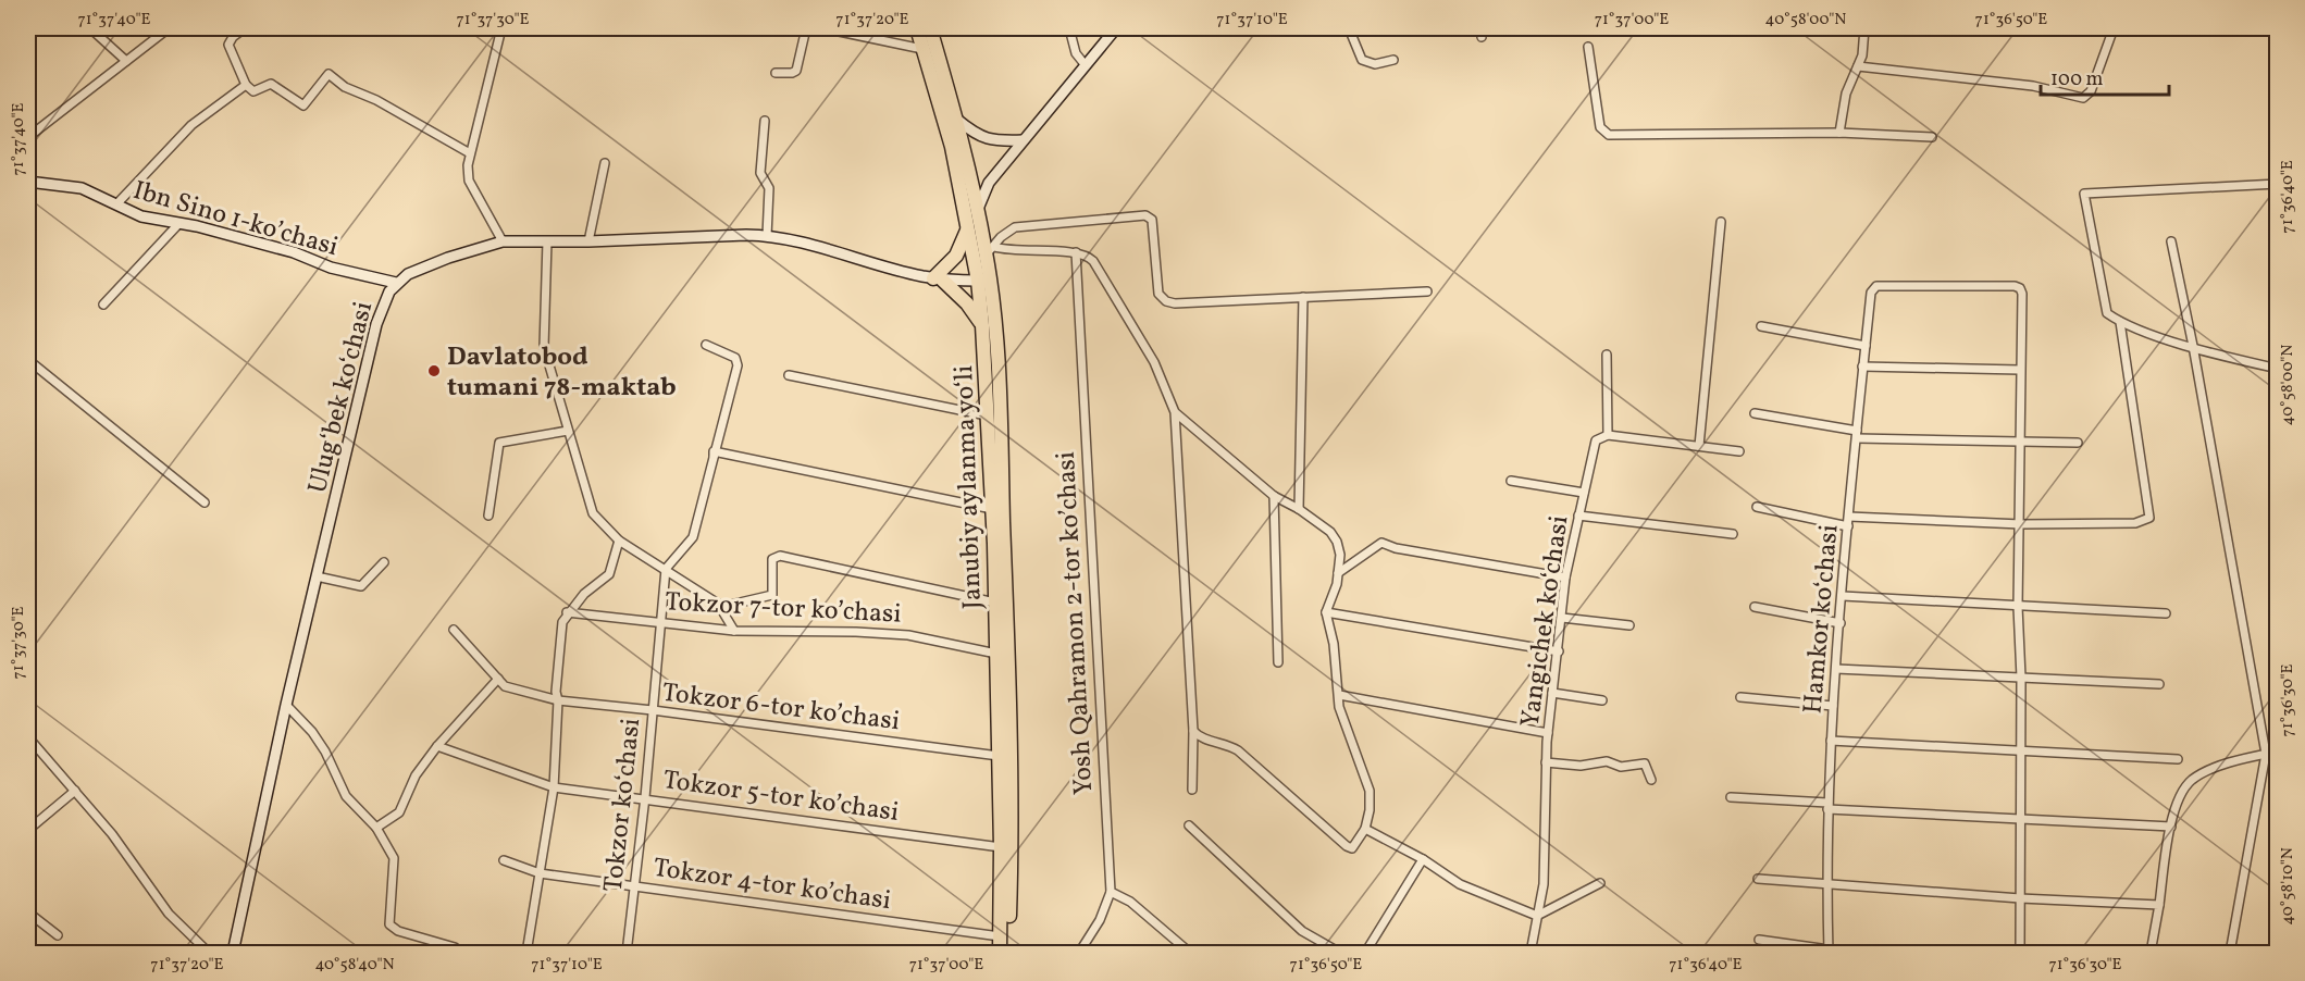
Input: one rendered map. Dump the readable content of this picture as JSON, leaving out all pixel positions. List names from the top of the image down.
{
  "streets": {
    "highway": ["Janubiy aylanma yoʻli"],
    "street": [
      "Ibn Sino 1-koʼchasi",
      "Ulugʻbek koʻchasi",
      "Tokzor 7-tor koʼchasi",
      "Hamkor koʻchasi",
      "Yangichek koʻchasi",
      "Yosh Qahramon 2-tor koʼchasi",
      "Tokzor 6-tor koʼchasi",
      "Tokzor 5-tor koʼchasi",
      "Tokzor koʻchasi",
      "Tokzor 4-tor koʼchasi"
    ]
  },
  "crossings": [
    ["Ibn Sino 1-koʼchasi", "Ulugʻbek koʻchasi"],
    ["Ulugʻbek koʻchasi", "Janubiy aylanma yoʻli"],
    ["Janubiy aylanma yoʻli", "Tokzor 7-tor koʼchasi"],
    ["Janubiy aylanma yoʻli", "Tokzor 6-tor koʼchasi"],
    ["Janubiy aylanma yoʻli", "Tokzor 5-tor koʼchasi"],
    ["Janubiy aylanma yoʻli", "Tokzor 4-tor koʼchasi"],
    ["Tokzor 7-tor koʼchasi", "Tokzor koʻchasi"],
    ["Tokzor 6-tor koʼchasi", "Tokzor koʻchasi"],
    ["Tokzor 5-tor koʼchasi", "Tokzor koʻchasi"],
    ["Tokzor koʻchasi", "Tokzor 4-tor koʼchasi"]
  ],
  "places": ["Davlatobod tumani 78-maktab"],
  "scale_bar": "100 m",
  "coordinates": [
    "71°37'40\"E",
    "71°37'30\"E",
    "71°37'20\"E",
    "71°37'10\"E",
    "71°37'00\"E",
    "40°58'00\"N",
    "71°36'50\"E",
    "71°36'40\"E",
    "71°36'30\"E",
    "40°58'10\"N",
    "40°58'40\"N"
  ]
}
